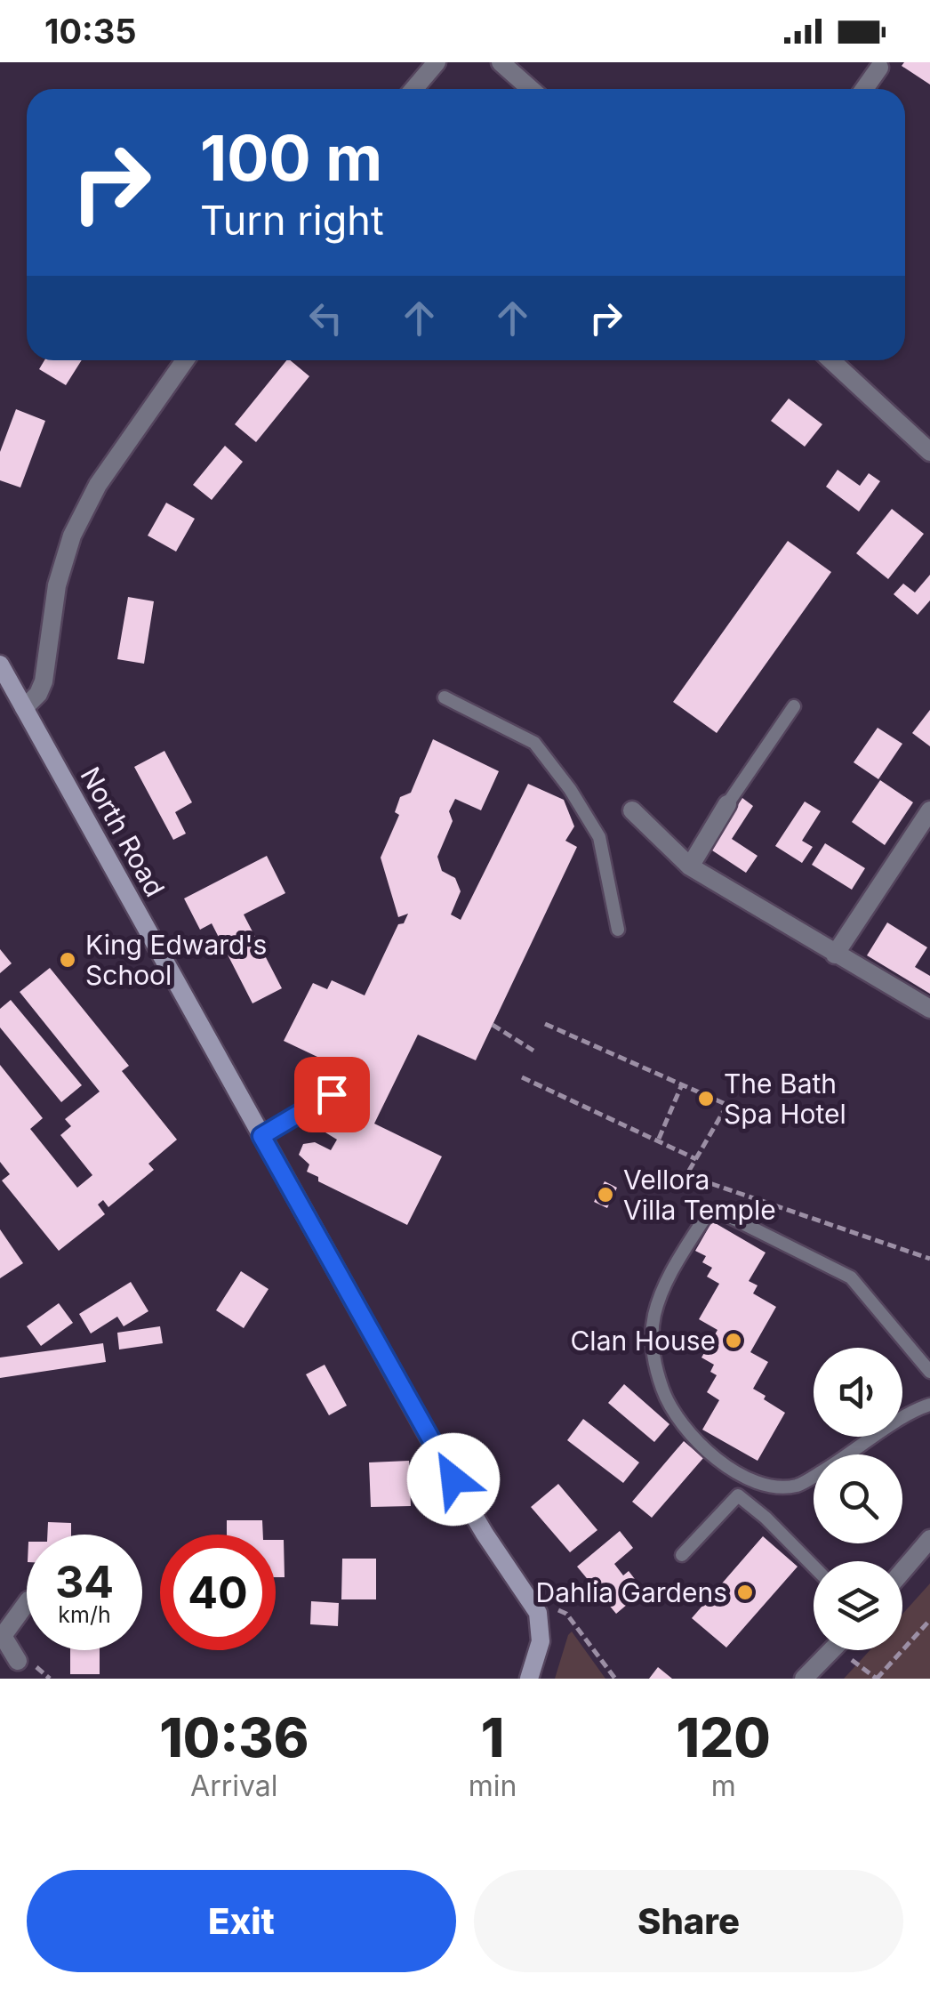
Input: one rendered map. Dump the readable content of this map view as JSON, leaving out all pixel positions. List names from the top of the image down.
{
  "streets": {
    "street": ["North Road"]
  },
  "places": [
    "King Edward's School",
    "The Bath Spa Hotel",
    "Vellora Villa Temple",
    "Clan House",
    "Dahlia Gardens"
  ],
  "page": {
    "status": "10:35",
    "turn": ["100 m", "Turn right"],
    "speed": "34 km/h",
    "limit": "40",
    "eta": [
      "10:36",
      "Arrival",
      "1",
      "min",
      "120",
      "m"
    ],
    "buttons": ["Exit", "Share"]
  }
}
